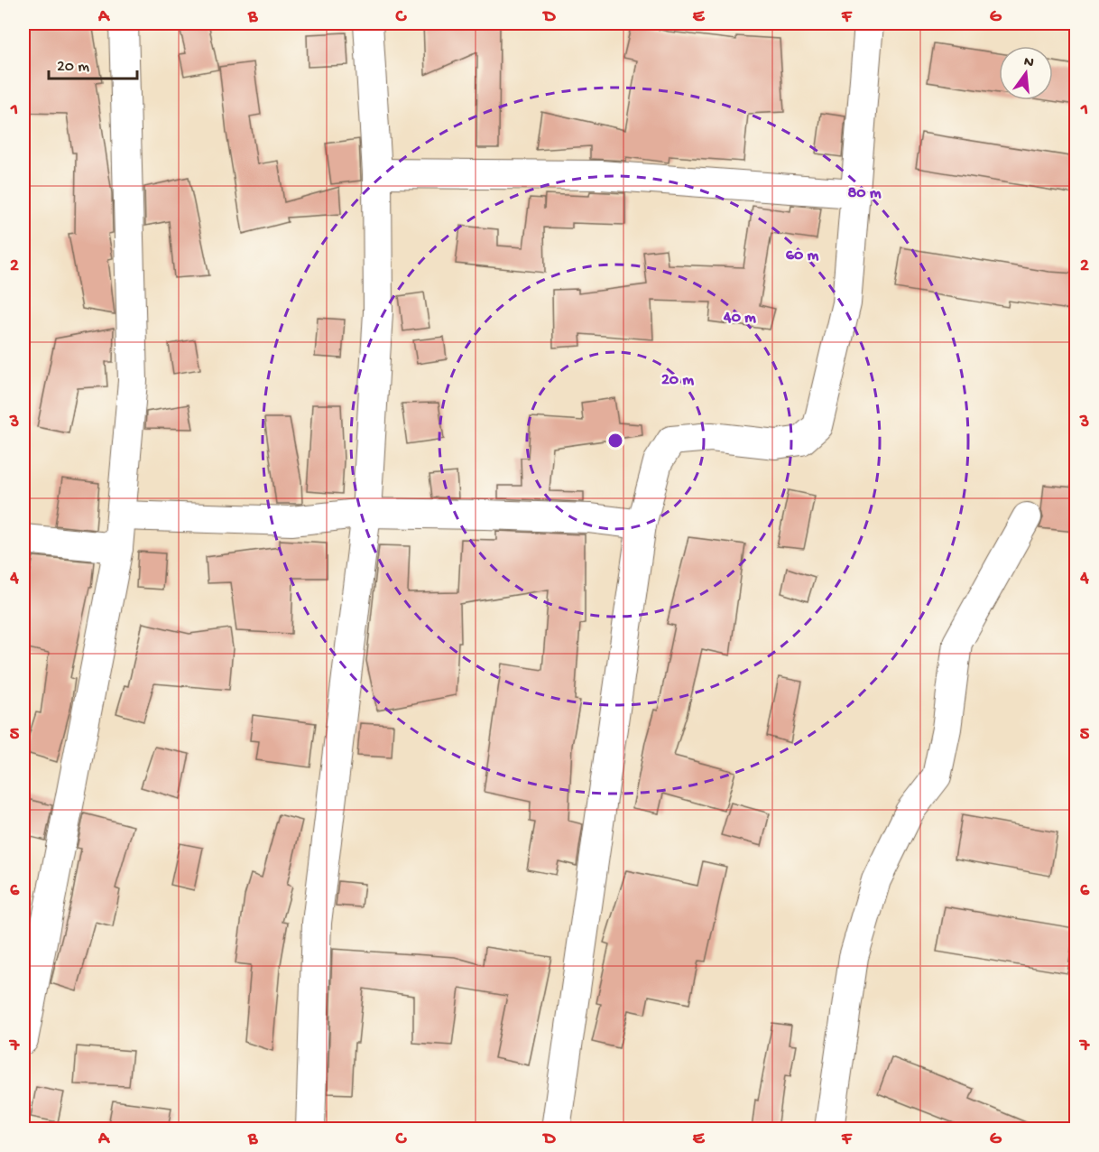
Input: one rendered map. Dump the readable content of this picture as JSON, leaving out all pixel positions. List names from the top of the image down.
{
  "scale_bar": "20 m",
  "north": "top",
  "grid": {
    "columns": [
      "A",
      "B",
      "C",
      "D",
      "E",
      "F",
      "G"
    ],
    "rows": [
      "1",
      "2",
      "3",
      "4",
      "5",
      "6",
      "7"
    ]
  },
  "rings": [
    "80 m",
    "60 m",
    "40 m",
    "20 m"
  ]
}
